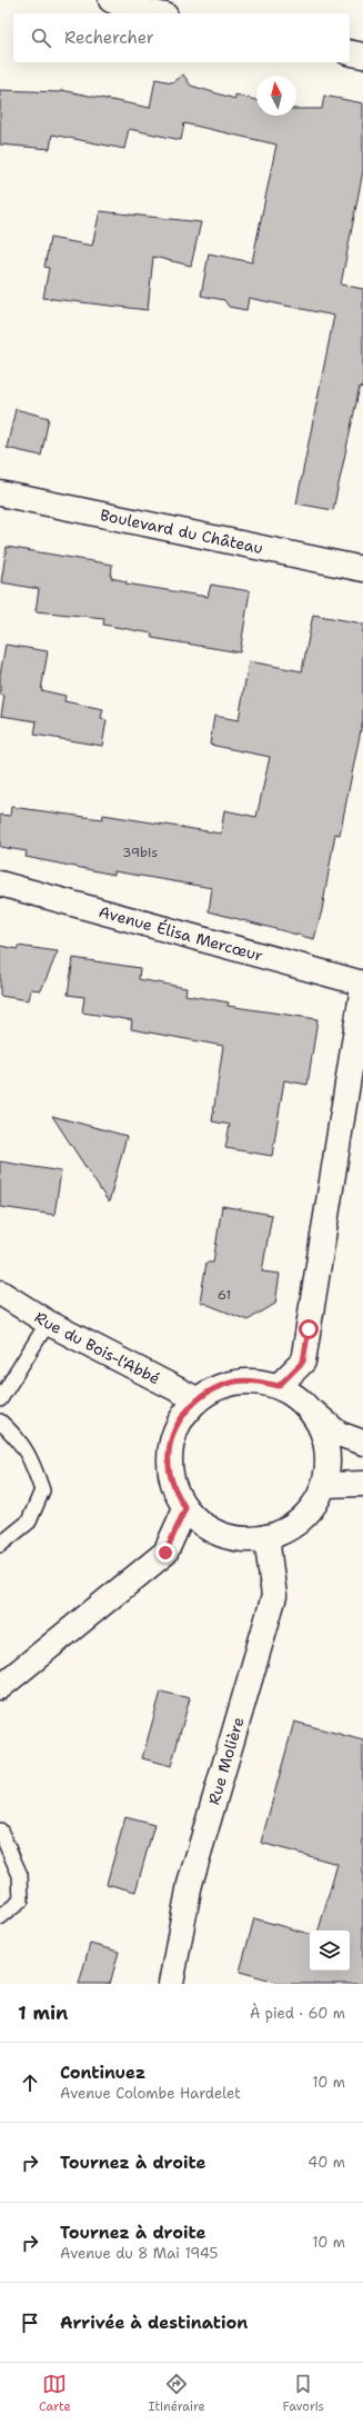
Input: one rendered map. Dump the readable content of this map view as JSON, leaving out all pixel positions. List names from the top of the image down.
{
  "streets": {
    "street": [
      "Boulevard du Château",
      "Avenue Élisa Mercœur",
      "Rue du Bois-l'Abbé",
      "Rue Molière"
    ]
  },
  "crossings": [
    ["Rue du Bois-l'Abbé", "Rue Molière"]
  ],
  "house_numbers": ["39bis", "61"],
  "north": "top",
  "page": {
    "search": "Rechercher",
    "heading": ["1 min", "À pied · 60 m"],
    "list": [
      ["Continuez", "Avenue Colombe Hardelet", "10 m"],
      ["Tournez à droite", "40 m"],
      ["Tournez à droite", "Avenue du 8 Mai 1945", "10 m"],
      "Arrivée à destination"
    ],
    "nav": ["Carte", "Itinéraire", "Favoris"]
  }
}
